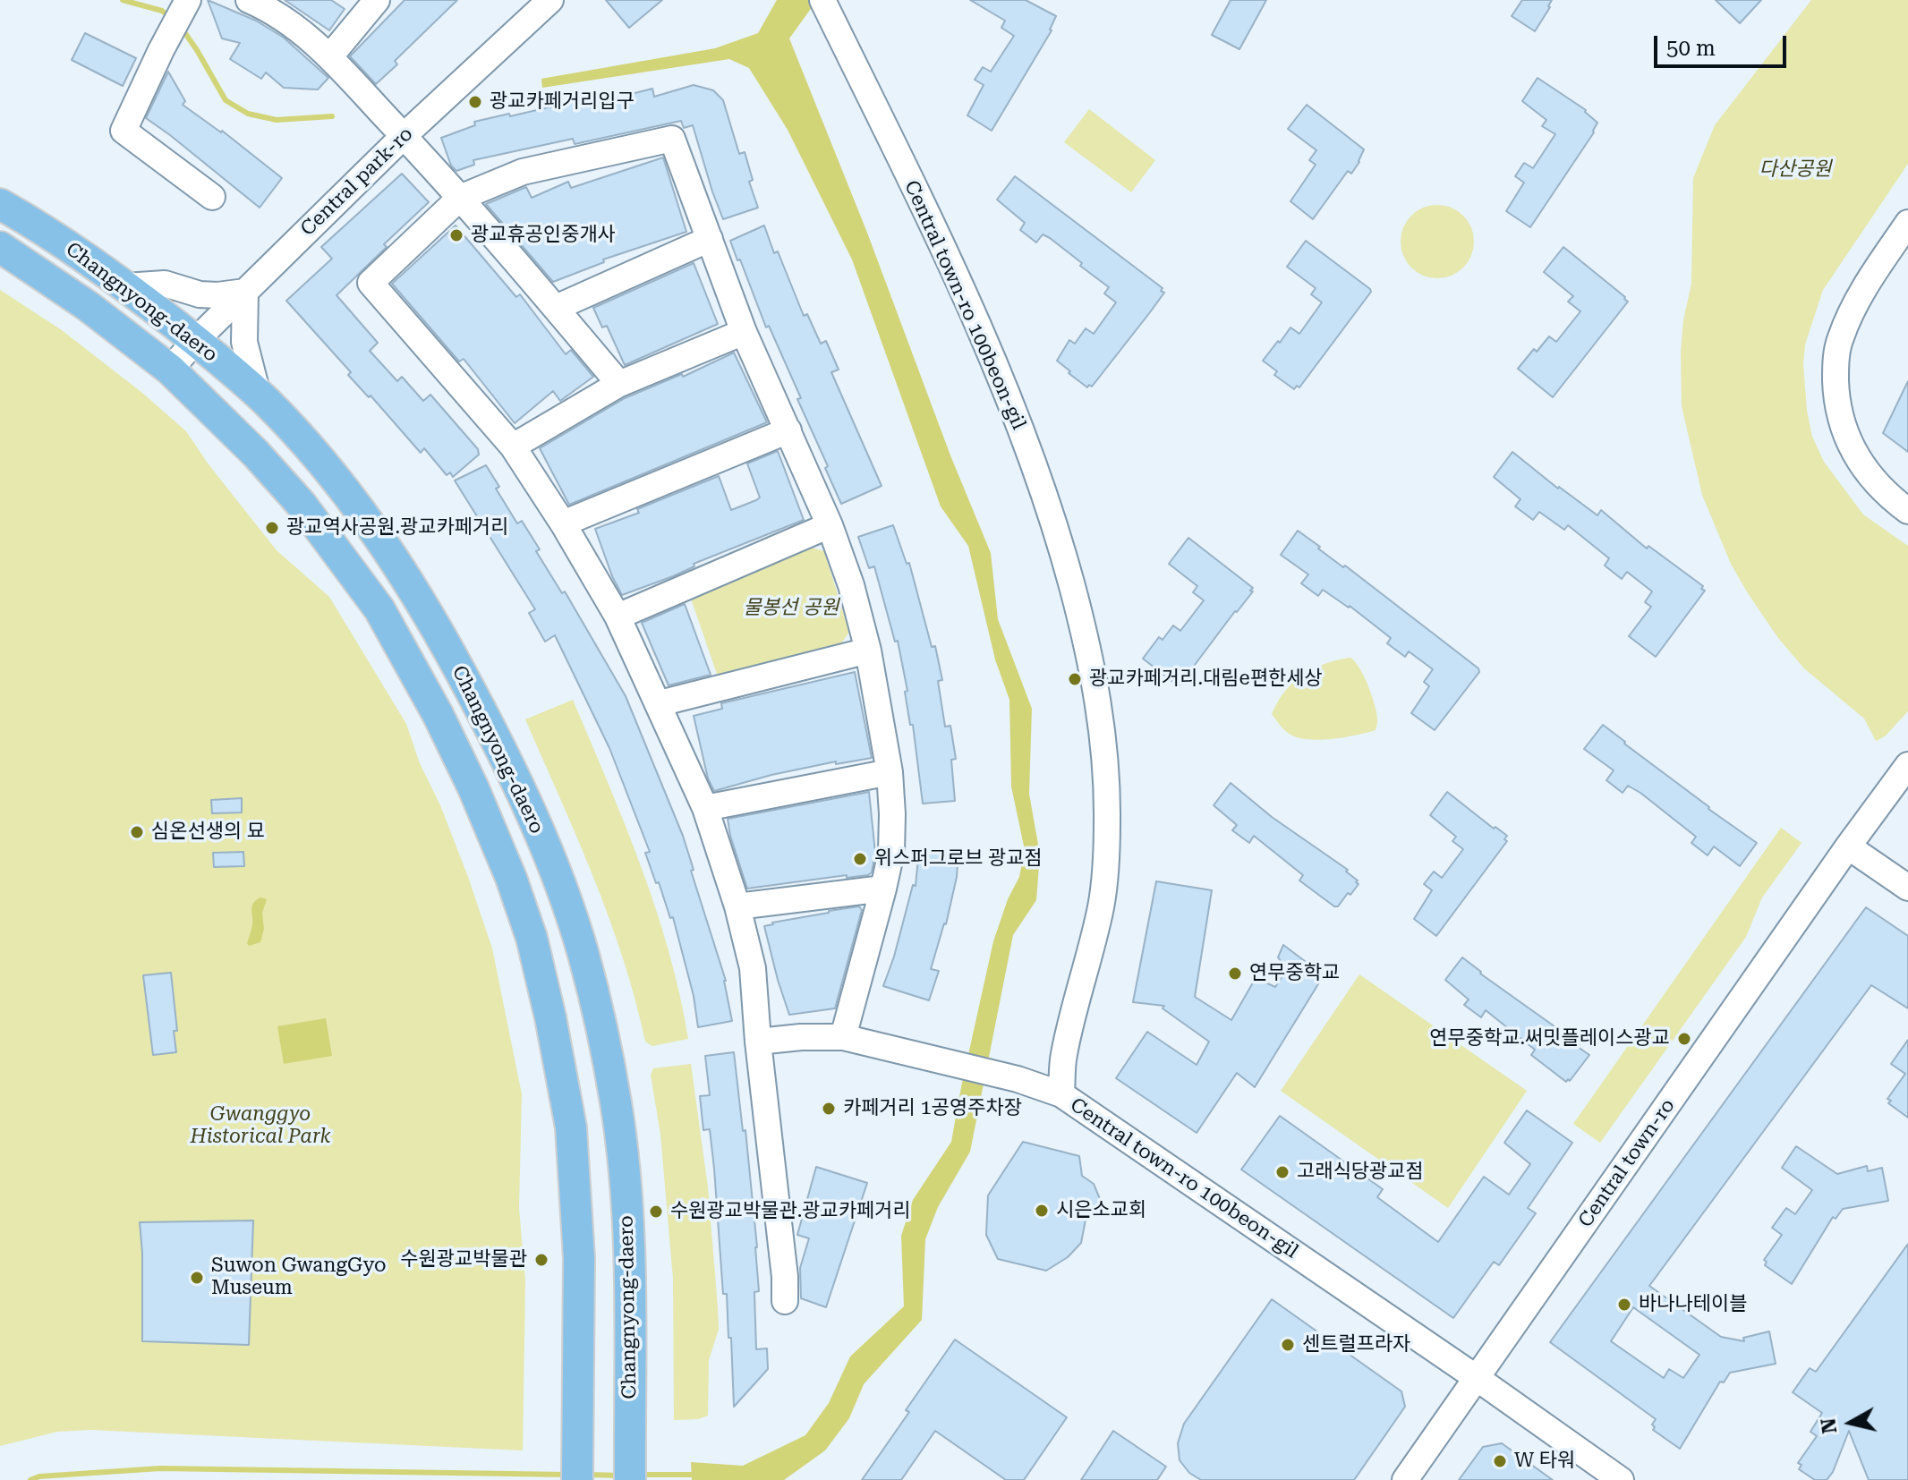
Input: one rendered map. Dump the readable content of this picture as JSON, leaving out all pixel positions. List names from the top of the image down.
{
  "streets": {
    "main road": ["Changnyong-daero"],
    "street": ["Central park-ro", "Central town-ro 100beon-gil", "Central town-ro"]
  },
  "crossings": [
    ["Central park-ro", "Changnyong-daero"],
    ["Central town-ro 100beon-gil", "Central town-ro"]
  ],
  "parks": ["다산공원", "물봉선 공원", "Gwanggyo Historical Park"],
  "places": [
    "광교카페거리입구",
    "광교휴공인중개사",
    "광교역사공원.광교카페거리",
    "광교카페거리.대림e편한세상",
    "심온선생의 묘",
    "위스퍼그로브 광교점",
    "연무중학교",
    "연무중학교.써밋플레이스광교",
    "카페거리 1공영주차장",
    "고래식당광교점",
    "시은소교회",
    "수원광교박물관.광교카페거리",
    "수원광교박물관",
    "Suwon GwangGyo Museum",
    "바나나테이블",
    "센트럴프라자",
    "W 타워"
  ],
  "scale_bar": "50 m",
  "north": "left"
}
